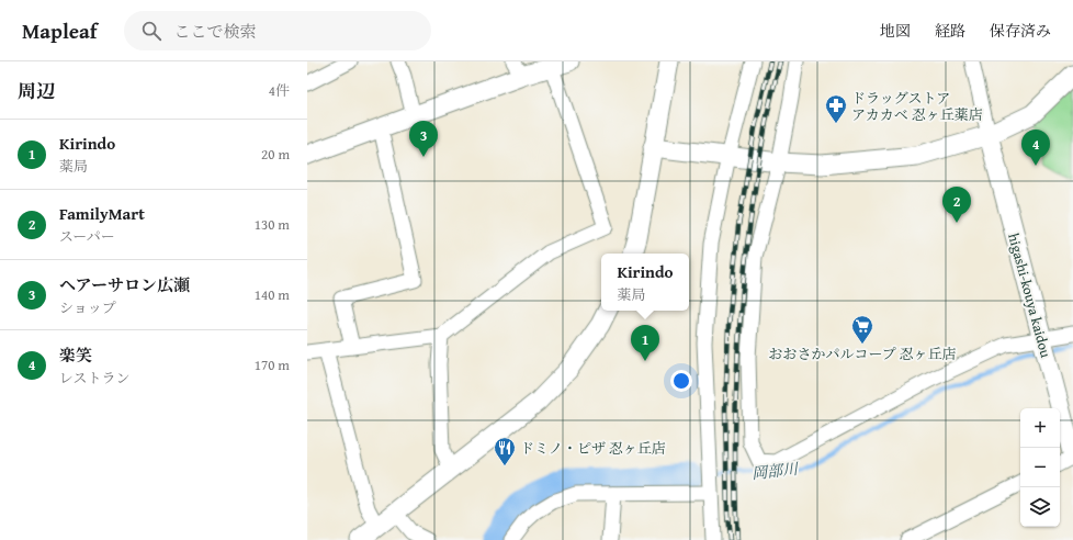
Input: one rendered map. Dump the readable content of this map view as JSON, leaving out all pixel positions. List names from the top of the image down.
{
  "streets": {
    "street": ["higashi-kouya kaidou"]
  },
  "water": ["岡部川"],
  "places": {
    "pharmacy": ["ドラッグストア アカカベ 忍ヶ丘薬店"],
    "supermarket": ["おおさかパルコープ 忍ヶ丘店"],
    "restaurant": ["ドミノ・ピザ 忍ヶ丘店"]
  },
  "page": {
    "header": "Mapleaf",
    "search": "ここで検索",
    "nav": ["地図", "経路", "保存済み"],
    "heading": ["周辺", "4件"],
    "list": [
      {
        "mark": "1",
        "name": "Kirindo",
        "note": "薬局",
        "value": "20 m"
      },
      {
        "mark": "2",
        "name": "FamilyMart",
        "note": "スーパー",
        "value": "130 m"
      },
      {
        "mark": "3",
        "name": "ヘアーサロン広瀬",
        "note": "ショップ",
        "value": "140 m"
      },
      {
        "mark": "4",
        "name": "楽笑",
        "note": "レストラン",
        "value": "170 m"
      }
    ],
    "pins": [
      "3",
      "4",
      "2",
      "1"
    ],
    "popup": ["Kirindo", "薬局"],
    "map_buttons": ["+", "−"]
  }
}
